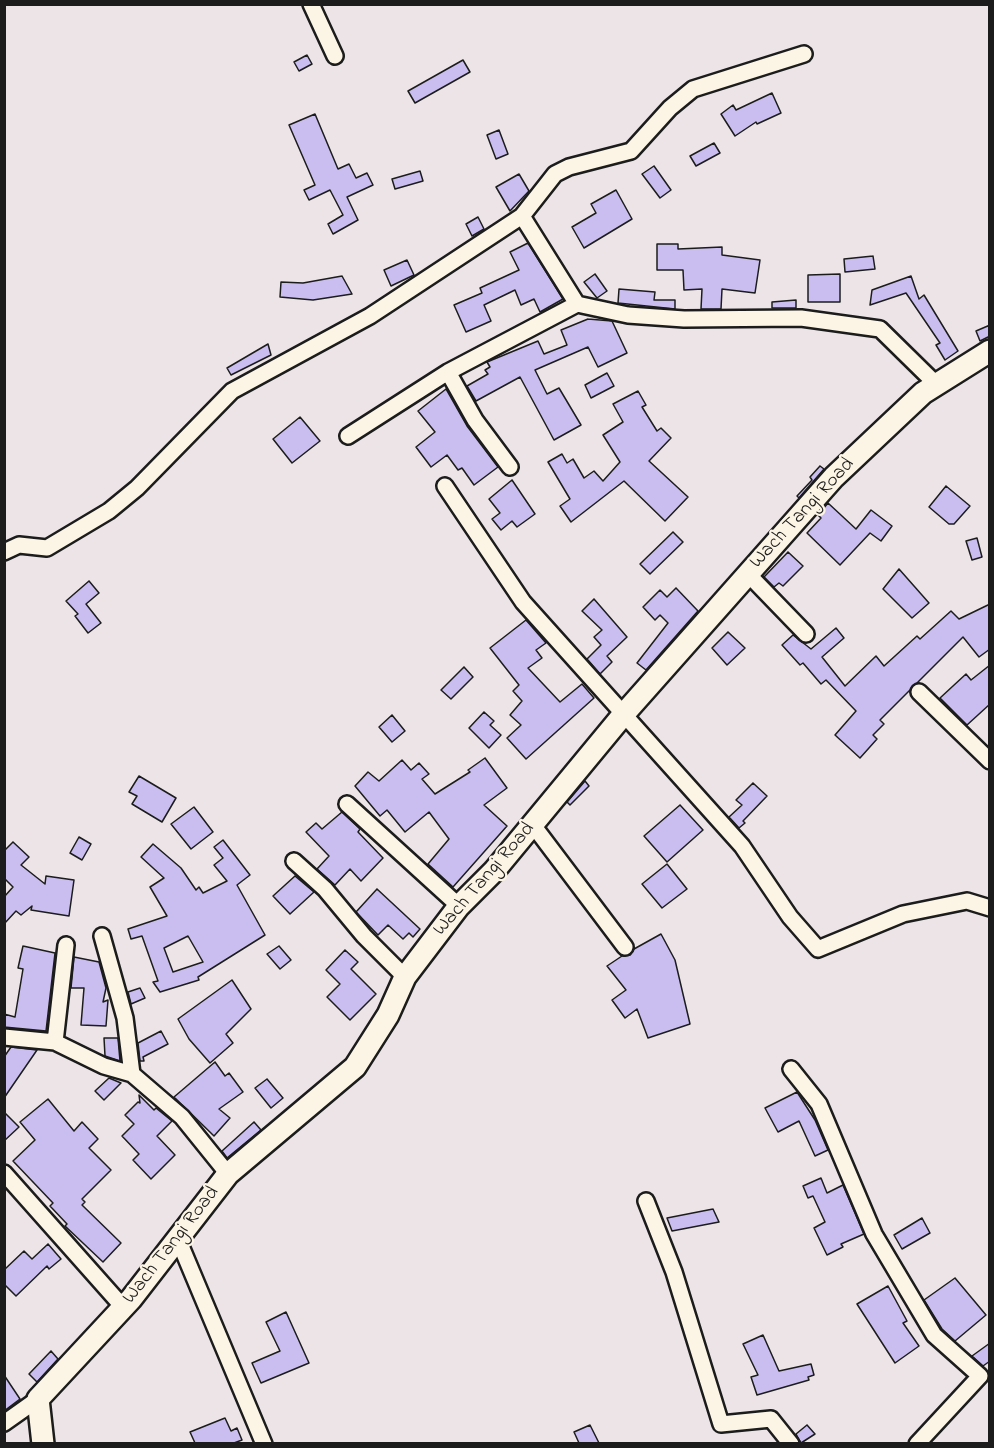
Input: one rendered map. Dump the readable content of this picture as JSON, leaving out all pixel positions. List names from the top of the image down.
{
  "streets": {
    "main road": ["Wach Tangi Road"]
  }
}
